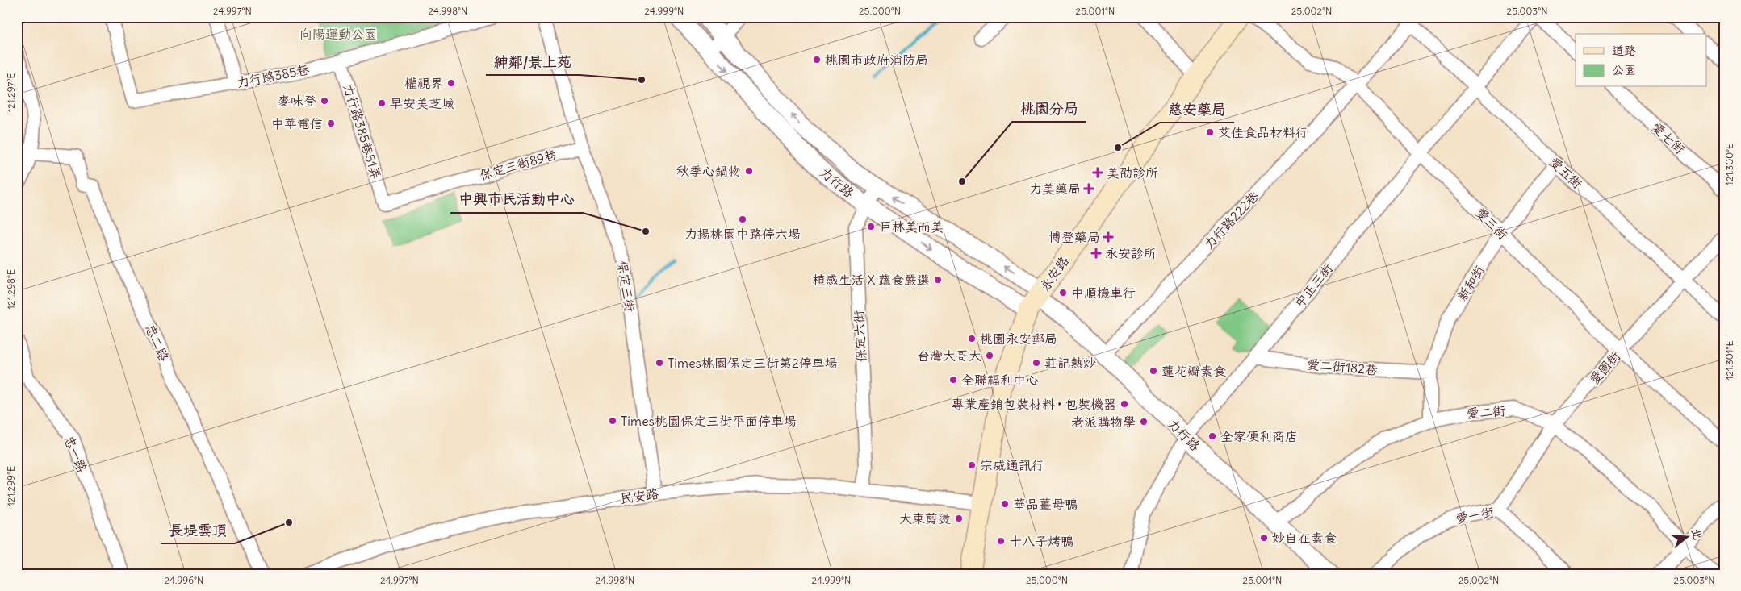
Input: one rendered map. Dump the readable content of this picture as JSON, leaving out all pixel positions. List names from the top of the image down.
{
  "streets": {
    "main road": ["永安路"],
    "street": [
      "力行路385巷",
      "力行路385巷51弄",
      "愛七街",
      "保定三街89巷",
      "愛五街",
      "力行路",
      "力行路222巷",
      "愛三街",
      "新和街",
      "中正三街",
      "保定三街",
      "保定六街",
      "忠二路",
      "愛二街182巷",
      "愛國街",
      "愛二街",
      "忠一路",
      "民安路",
      "愛一街"
    ]
  },
  "crossings": [
    ["力行路385巷", "力行路385巷51弄"],
    ["力行路385巷51弄", "保定三街89巷"],
    ["保定三街89巷", "保定三街"],
    ["愛五街", "力行路222巷"],
    ["愛五街", "新和街"],
    ["愛五街", "中正三街"],
    ["愛五街", "愛國街"],
    ["力行路", "力行路222巷"],
    ["力行路", "永安路"],
    ["力行路", "中正三街"],
    ["力行路", "保定六街"],
    ["力行路", "愛二街"],
    ["力行路222巷", "愛三街"],
    ["愛三街", "新和街"],
    ["愛三街", "中正三街"],
    ["愛三街", "愛國街"],
    ["永安路", "民安路"],
    ["新和街", "愛二街182巷"],
    ["新和街", "愛二街"],
    ["中正三街", "愛二街182巷"],
    ["保定三街", "民安路"],
    ["保定六街", "民安路"],
    ["愛國街", "愛二街"],
    ["愛國街", "愛一街"]
  ],
  "parks": ["向陽運動公園"],
  "places": {
    "other": [
      "桃園市政府消防局",
      "紳鄰/景上苑",
      "權視界",
      "麥味登",
      "早安美芝城",
      "中華電信",
      "艾佳食品材料行",
      "慈安藥局",
      "秋季心鍋物",
      "桃園分局",
      "力揚桃園中路停六場",
      "巨林美而美",
      "中興市民活動中心",
      "植感生活 X 蔬食嚴選",
      "中順機車行",
      "桃園永安郵局",
      "台灣大哥大",
      "Times桃園保定三街第2停車場",
      "莊記熱炒",
      "蓮花瓣素食",
      "全聯福利中心",
      "專業產銷包裝材料 • 包裝機器",
      "Times桃園保定三街平面停車場",
      "老派購物學",
      "全家便利商店",
      "宗威通訊行",
      "華品薑母鴨",
      "大東剪燙",
      "長堤雲頂",
      "妙自在素食",
      "十八子烤鴨"
    ],
    "health": [
      "美劭診所",
      "力美藥局",
      "博登藥局",
      "永安診所"
    ]
  },
  "legend": ["道路", "公園"],
  "north": "right",
  "coordinates": [
    "24.997°N",
    "24.998°N",
    "24.999°N",
    "25.000°N",
    "25.001°N",
    "25.002°N",
    "25.003°N",
    "121.297°E",
    "121.300°E",
    "121.298°E",
    "121.301°E",
    "121.299°E",
    "24.996°N"
  ]
}
